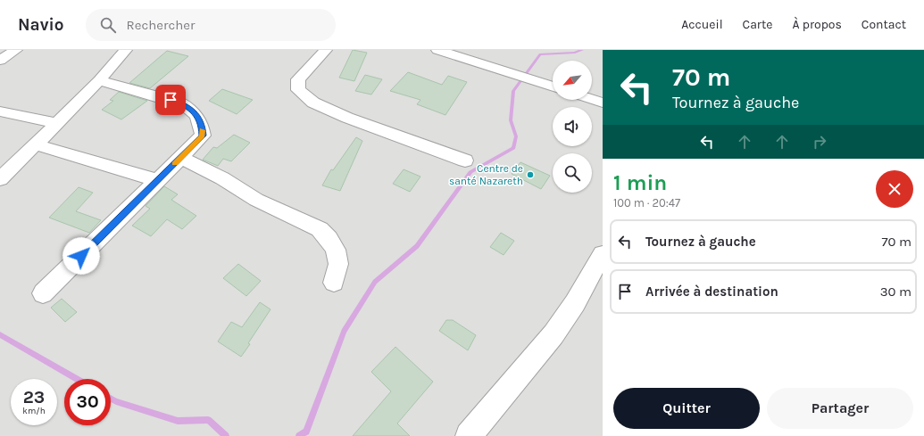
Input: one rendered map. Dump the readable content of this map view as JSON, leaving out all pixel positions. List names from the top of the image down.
{
  "places": ["Centre de santé Nazareth"],
  "north": "bottom left",
  "page": {
    "header": "Navio",
    "search": "Rechercher",
    "nav": [
      "Accueil",
      "Carte",
      "À propos",
      "Contact"
    ],
    "turn": ["70 m", "Tournez à gauche"],
    "heading": ["1 min", "100 m · 20:47"],
    "list": [
      {
        "name": "Tournez à gauche",
        "value": "70 m"
      },
      {
        "name": "Arrivée à destination",
        "value": "30 m"
      }
    ],
    "speed": "23 km/h",
    "limit": "30",
    "buttons": ["Quitter", "Partager"]
  }
}
